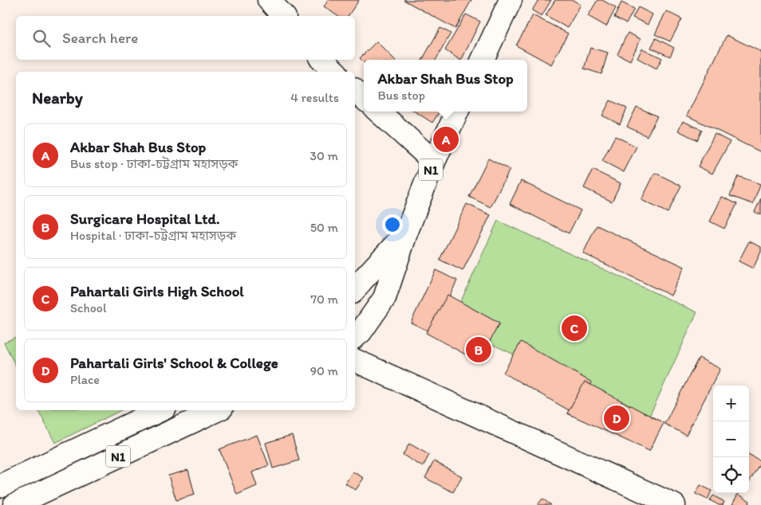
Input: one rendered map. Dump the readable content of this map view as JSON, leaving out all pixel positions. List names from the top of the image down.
{
  "streets": {
    "main road": ["N1"]
  },
  "page": {
    "search": "Search here",
    "popup": ["Akbar Shah Bus Stop", "Bus stop"],
    "heading": ["Nearby", "4 results"],
    "list": [
      {
        "mark": "A",
        "name": "Akbar Shah Bus Stop",
        "note": "Bus stop · ঢাকা-চট্টগ্রাম মহাসড়ক",
        "value": "30 m"
      },
      {
        "mark": "B",
        "name": "Surgicare Hospital Ltd.",
        "note": "Hospital · ঢাকা-চট্টগ্রাম মহাসড়ক",
        "value": "50 m"
      },
      {
        "mark": "C",
        "name": "Pahartali Girls High School",
        "note": "School",
        "value": "70 m"
      },
      {
        "mark": "D",
        "name": "Pahartali Girls' School & College",
        "note": "Place",
        "value": "90 m"
      }
    ],
    "pins": [
      "A",
      "C",
      "B",
      "D"
    ],
    "map_buttons": ["+", "−"]
  }
}
